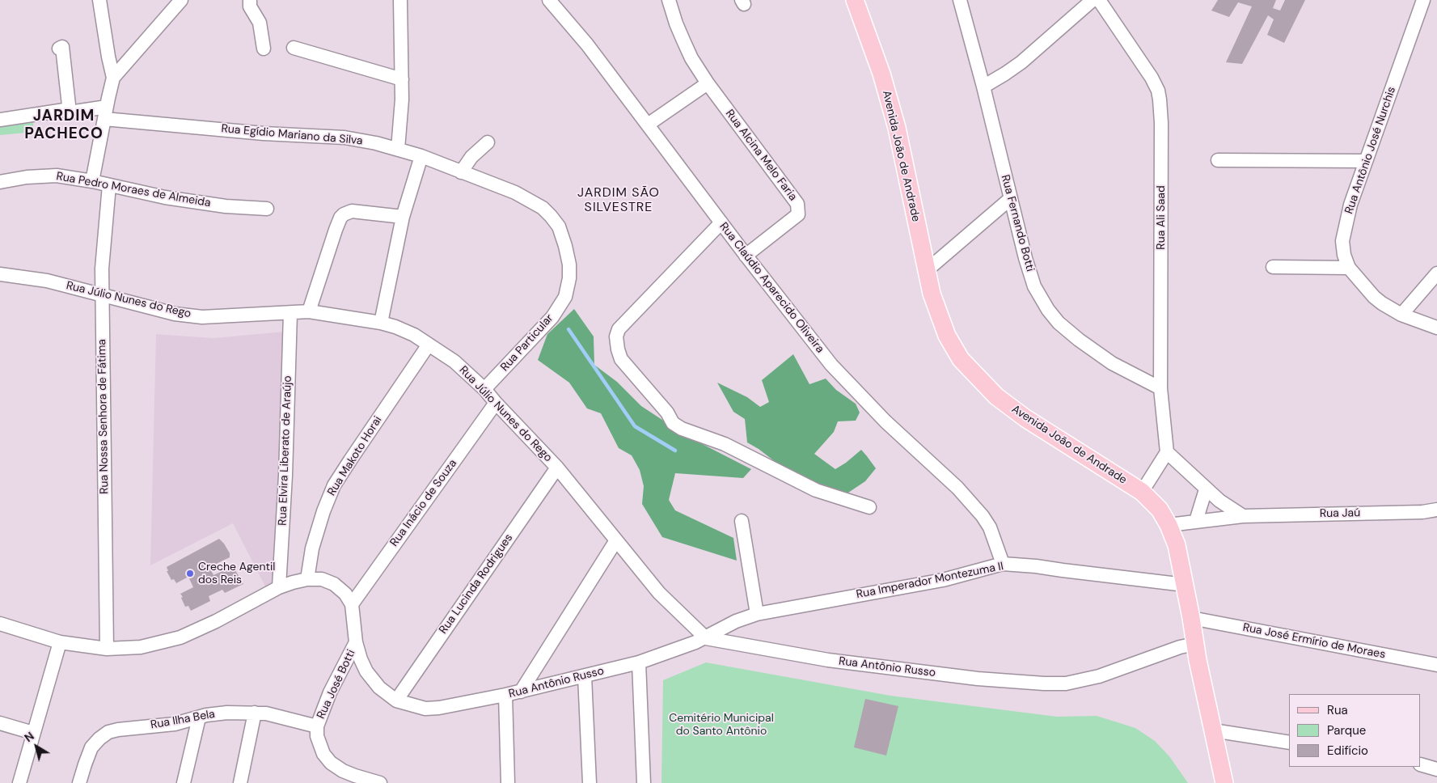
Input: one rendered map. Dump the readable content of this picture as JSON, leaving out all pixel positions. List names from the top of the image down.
{
  "streets": {
    "main road": ["Avenida João de Andrade"],
    "street": [
      "Rua Egídio Mariano da Silva",
      "Rua Antônio José Nurchis",
      "Rua Alcina Melo Faria",
      "Rua Pedro Moraes de Almeida",
      "Rua Ali Saad",
      "Rua Fernando Botti",
      "Rua Claúdio Aparecido Oliveira",
      "Rua Júlio Nunes do Rego",
      "Rua Particular",
      "Rua Nossa Senhora de Fátima",
      "Rua Elvira Liberato de Araújo",
      "Rua Makoto Horai",
      "Rua Inácio de Souza",
      "Rua Jaú",
      "Rua Imperador Montezuma II",
      "Rua Lucinda Rodrigues",
      "Rua José Ermírio de Moraes",
      "Rua Antônio Russo",
      "Rua José Botti",
      "Rua Ilha Bela"
    ]
  },
  "crossings": [
    ["Rua Egídio Mariano da Silva", "Rua Particular"],
    ["Rua Alcina Melo Faria", "Rua Claúdio Aparecido Oliveira"],
    ["Avenida João de Andrade", "Rua Jaú"],
    ["Avenida João de Andrade", "Rua Imperador Montezuma II"],
    ["Avenida João de Andrade", "Rua José Ermírio de Moraes"],
    ["Avenida João de Andrade", "Rua Antônio Russo"],
    ["Rua Pedro Moraes de Almeida", "Rua Nossa Senhora de Fátima"],
    ["Rua Ali Saad", "Rua Fernando Botti"],
    ["Rua Claúdio Aparecido Oliveira", "Rua Imperador Montezuma II"],
    ["Rua Júlio Nunes do Rego", "Rua Particular"],
    ["Rua Júlio Nunes do Rego", "Rua Nossa Senhora de Fátima"],
    ["Rua Júlio Nunes do Rego", "Rua Elvira Liberato de Araújo"],
    ["Rua Júlio Nunes do Rego", "Rua Makoto Horai"],
    ["Rua Júlio Nunes do Rego", "Rua Inácio de Souza"],
    ["Rua Júlio Nunes do Rego", "Rua Imperador Montezuma II"],
    ["Rua Júlio Nunes do Rego", "Rua Lucinda Rodrigues"],
    ["Rua Júlio Nunes do Rego", "Rua Antônio Russo"],
    ["Rua Inácio de Souza", "Rua Antônio Russo"],
    ["Rua Imperador Montezuma II", "Rua Antônio Russo"],
    ["Rua Lucinda Rodrigues", "Rua Antônio Russo"],
    ["Rua Antônio Russo", "Rua José Botti"],
    ["Rua José Botti", "Rua Ilha Bela"]
  ],
  "districts": ["JARDIM PACHECO", "JARDIM SÃO SILVESTRE"],
  "parks": ["Cemitério Municipal do Santo Antônio"],
  "places": ["Creche Agentil dos Reis"],
  "legend": ["Rua", "Parque", "Edifício"],
  "north": "top left"
}
